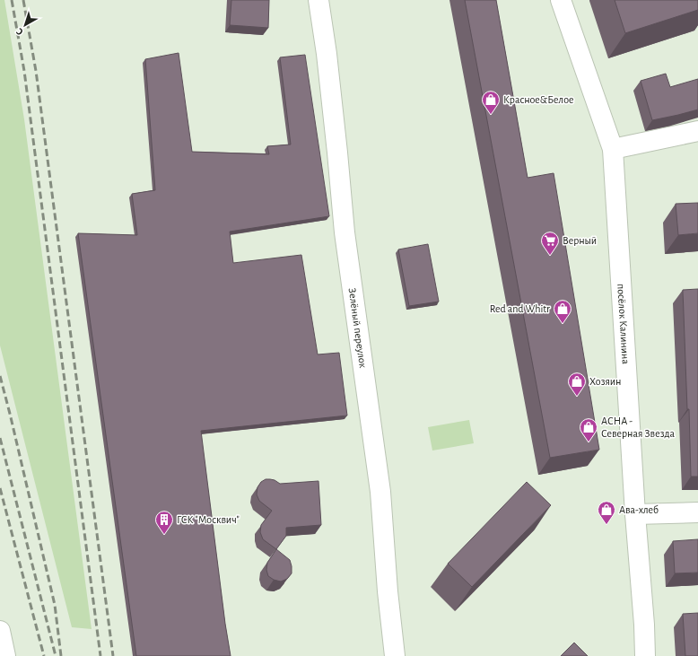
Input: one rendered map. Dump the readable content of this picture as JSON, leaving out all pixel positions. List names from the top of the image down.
{
  "streets": {
    "street": ["посёлок Калинина", "Зелёный переулок"]
  },
  "places": {
    "shop": [
      "Красное&Белое",
      "Red and Whitr",
      "Хозяин",
      "АСНА - Северная Звезда",
      "Ава-хлеб"
    ],
    "supermarket": ["Верный"],
    "building": ["ГСК \"Москвич\""]
  },
  "north": "bottom left"
}
